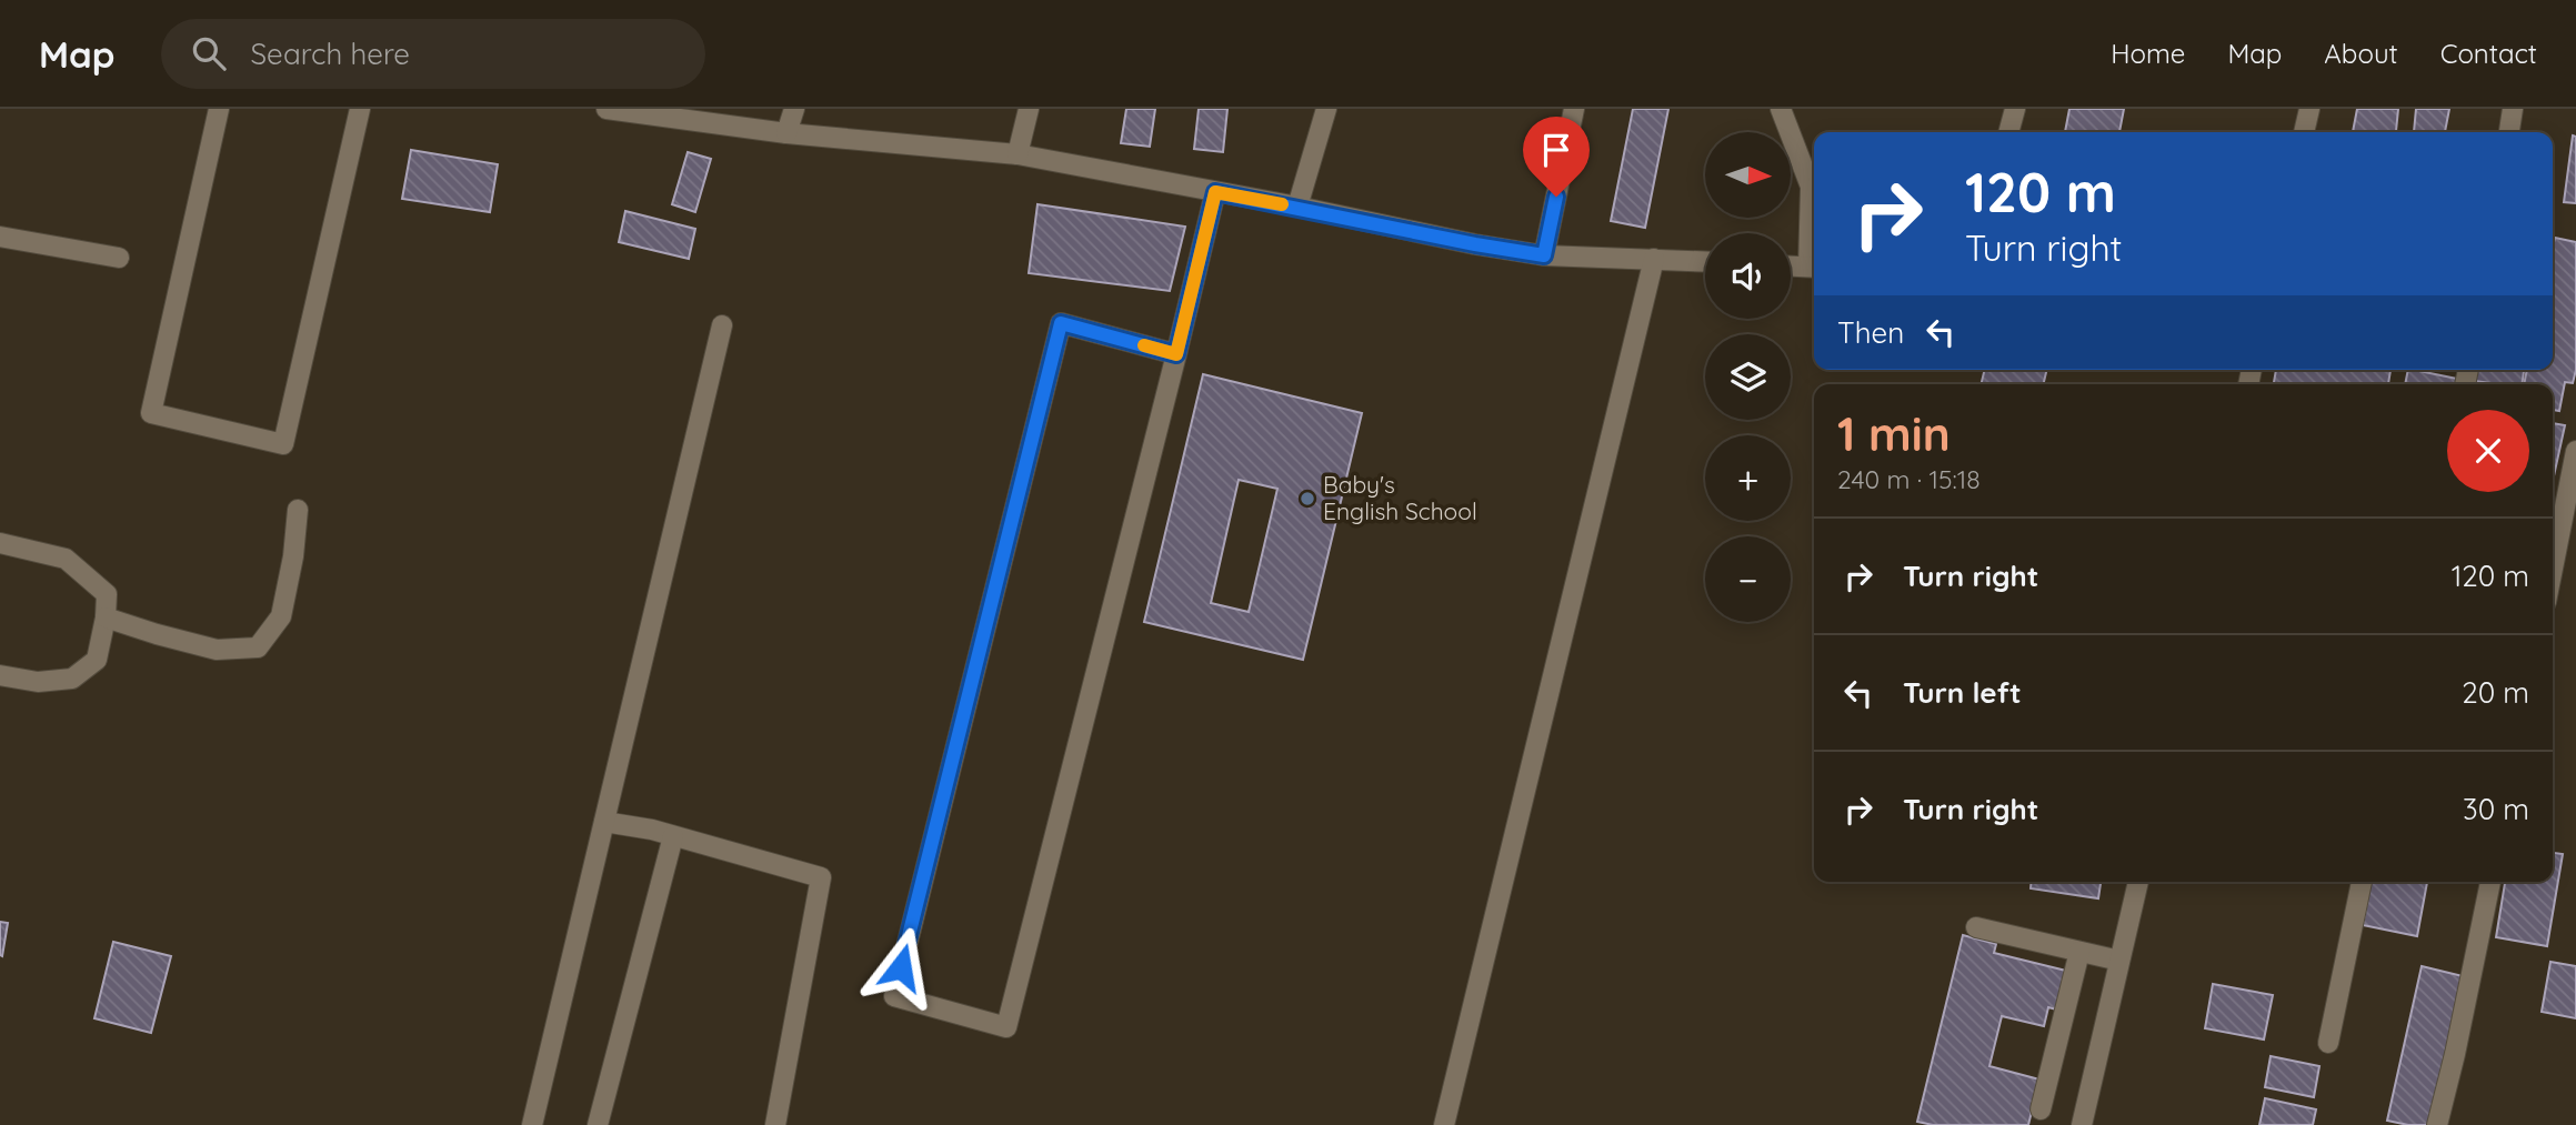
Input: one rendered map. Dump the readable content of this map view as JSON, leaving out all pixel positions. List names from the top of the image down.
{
  "places": ["Baby's English School"],
  "north": "right",
  "page": {
    "header": "Map",
    "search": "Search here",
    "nav": [
      "Home",
      "Map",
      "About",
      "Contact"
    ],
    "map_buttons": ["+", "−"],
    "turn": ["120 m", "Turn right"],
    "then": "Then",
    "heading": ["1 min", "240 m · 15:18"],
    "list": [
      {
        "name": "Turn right",
        "value": "120 m"
      },
      {
        "name": "Turn left",
        "value": "20 m"
      },
      {
        "name": "Turn right",
        "value": "30 m"
      }
    ]
  }
}
